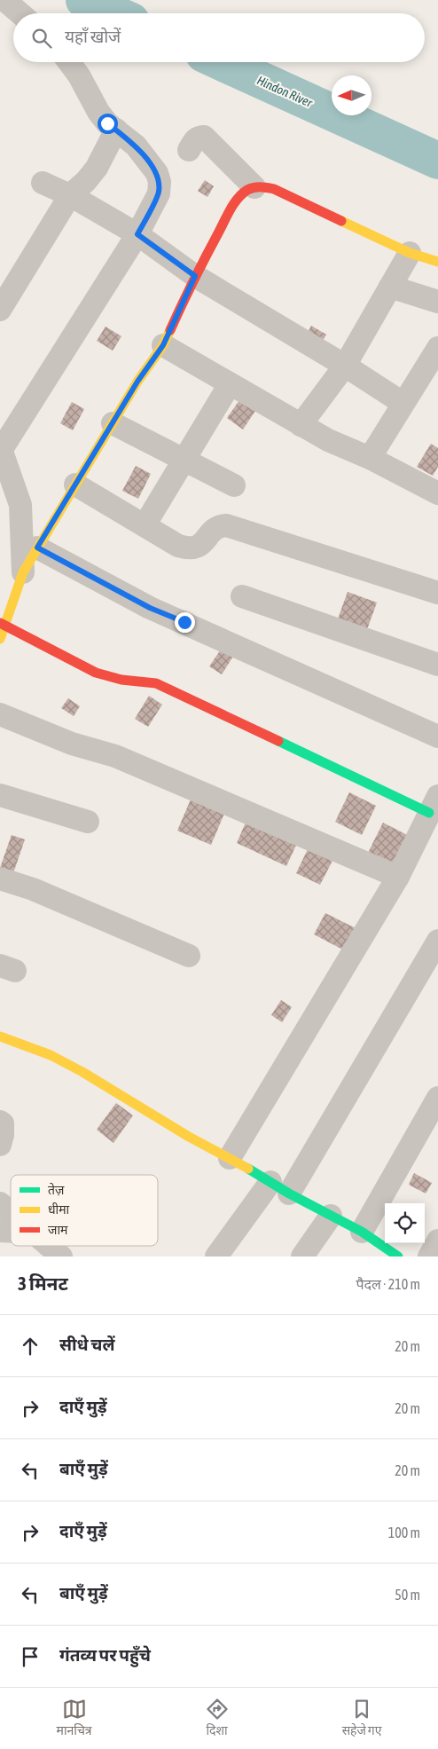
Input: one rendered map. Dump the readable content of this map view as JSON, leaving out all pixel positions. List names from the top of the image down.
{
  "water": ["Hindon River"],
  "legend": ["तेज़", "धीमा", "जाम"],
  "north": "left",
  "page": {
    "search": "यहाँ खोजें",
    "heading": ["3 मिनट", "पैदल · 210 m"],
    "list": [
      ["सीधे चलें", "20 m"],
      ["दाएँ मुड़ें", "20 m"],
      ["बाएँ मुड़ें", "20 m"],
      ["दाएँ मुड़ें", "100 m"],
      ["बाएँ मुड़ें", "50 m"],
      "गंतव्य पर पहुँचे"
    ],
    "nav": ["मानचित्र", "दिशा", "सहेजे गए"]
  }
}
